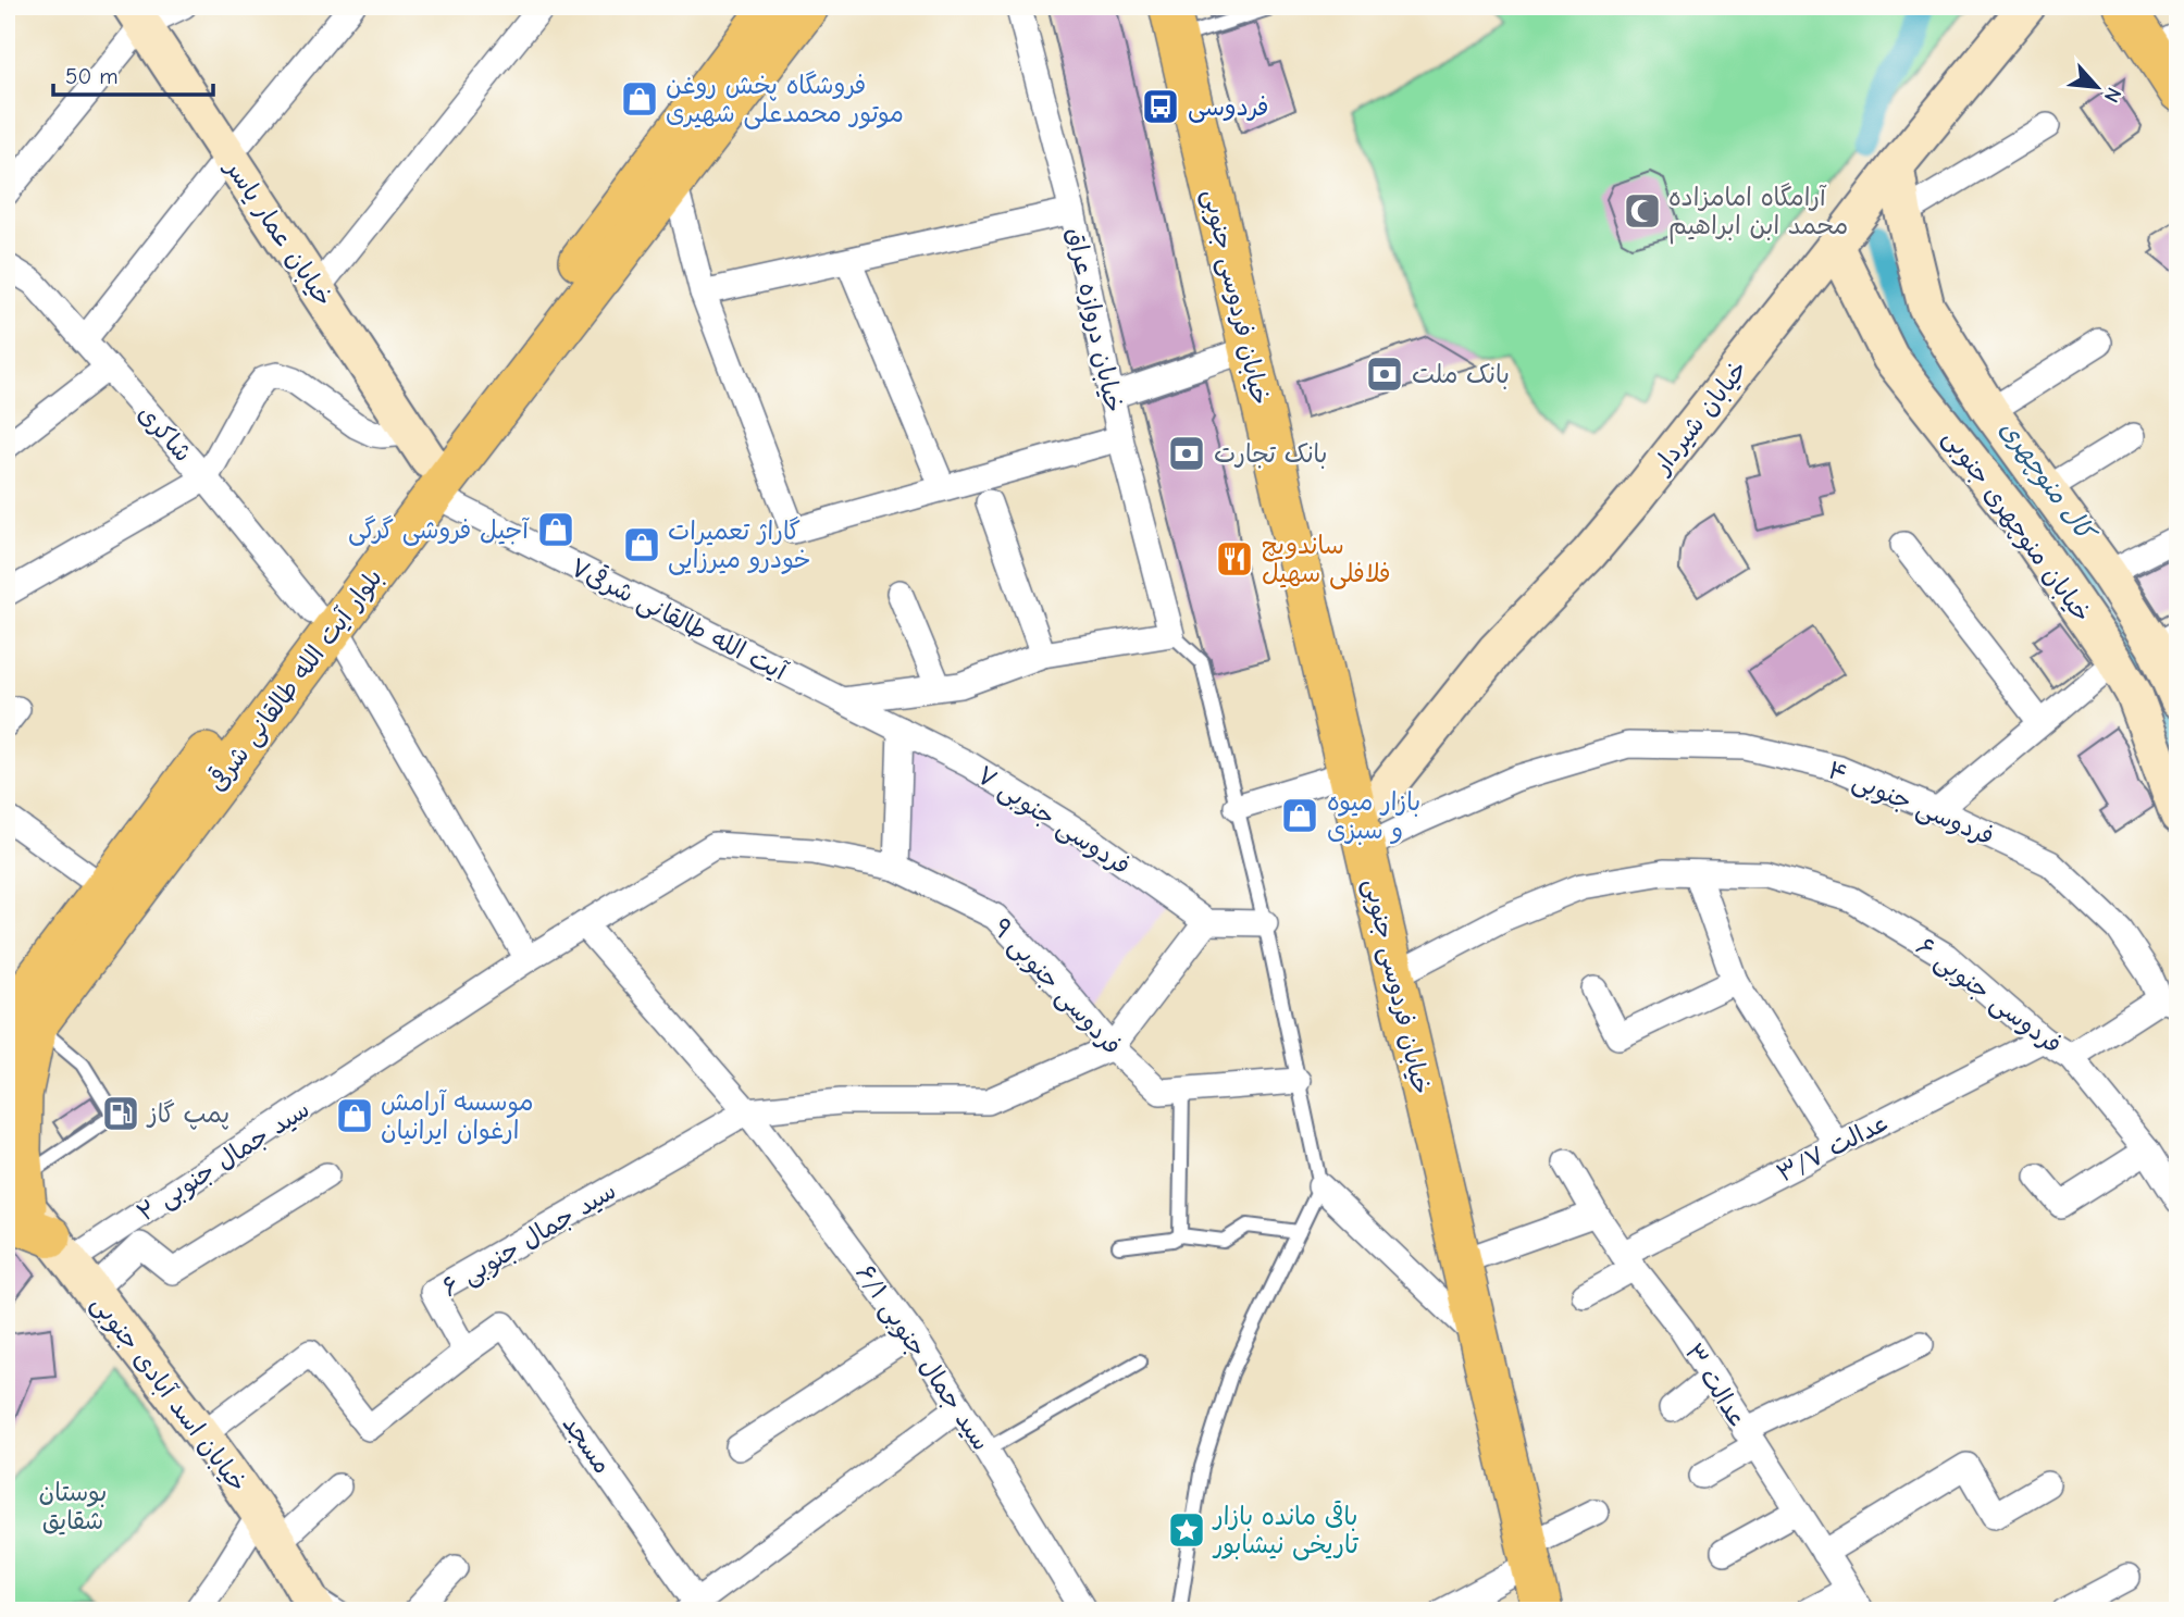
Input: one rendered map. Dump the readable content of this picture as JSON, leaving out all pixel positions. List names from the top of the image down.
{
  "streets": {
    "main road": ["خیابان فردوسی جنوبی", "بلوار آیت الله طالقانی شرقی"],
    "street": [
      "خیابان عمار یاسر",
      "خیابان دروازه عراق",
      "خیابان شیردار",
      "شاکری",
      "خیابان منوچهری جنوبی",
      "آیت الله طالقانی شرقی۷",
      "فردوسی جنوبی ۴",
      "فردوسی جنوبی ۷",
      "فردوسی جنوبی ۹",
      "فردوسی جنوبی ۶",
      "عدالت ۳/۷",
      "سید جمال جنوبی ۲",
      "سید جمال جنوبی ۶",
      "سید جمال جنوبی ۶/۱",
      "عدالت ۳",
      "خیابان اسد آبادی جنوبی",
      "مسجد"
    ]
  },
  "crossings": [
    ["خیابان عمار یاسر", "آیت الله طالقانی شرقی۷"],
    ["خیابان عمار یاسر", "بلوار آیت الله طالقانی شرقی"],
    ["خیابان فردوسی جنوبی", "خیابان شیردار"],
    ["خیابان فردوسی جنوبی", "فردوسی جنوبی ۴"],
    ["خیابان فردوسی جنوبی", "فردوسی جنوبی ۶"],
    ["خیابان شیردار", "خیابان منوچهری جنوبی"],
    ["خیابان شیردار", "فردوسی جنوبی ۴"],
    ["شاکری", "بلوار آیت الله طالقانی شرقی"],
    ["شاکری", "فردوسی جنوبی ۹"],
    ["شاکری", "سید جمال جنوبی ۲"],
    ["آیت الله طالقانی شرقی۷", "بلوار آیت الله طالقانی شرقی"],
    ["آیت الله طالقانی شرقی۷", "فردوسی جنوبی ۷"],
    ["فردوسی جنوبی ۹", "سید جمال جنوبی ۲"],
    ["فردوسی جنوبی ۹", "سید جمال جنوبی ۶/۱"],
    ["فردوسی جنوبی ۶", "عدالت ۳/۷"],
    ["عدالت ۳/۷", "عدالت ۳"],
    ["سید جمال جنوبی ۲", "خیابان اسد آبادی جنوبی"],
    ["سید جمال جنوبی ۶", "سید جمال جنوبی ۶/۱"],
    ["سید جمال جنوبی ۶", "مسجد"]
  ],
  "water": ["کال منوچهری"],
  "parks": ["بوستان شقایق"],
  "places": {
    "shop": [
      "فروشگاه پخش روغن موتور محمدعلی شهیری",
      "آجیل فروشی گرگی",
      "گاراژ تعمیرات خودرو میرزایی",
      "بازار میوه و سبزی",
      "موسسه آرامش ارغوان ایرانیان"
    ],
    "bus stop": ["فردوسی"],
    "mosque": ["آرامگاه امامزاده محمد ابن ابراهیم"],
    "bank": ["بانک ملت", "بانک تجارت"],
    "restaurant": ["ساندویچ فلافلی سهیل"],
    "fuel station": ["پمپ گاز"],
    "place": ["باقی مانده بازار تاریخی نیشابور"]
  },
  "scale_bar": "50 m",
  "north": "bottom right"
}
